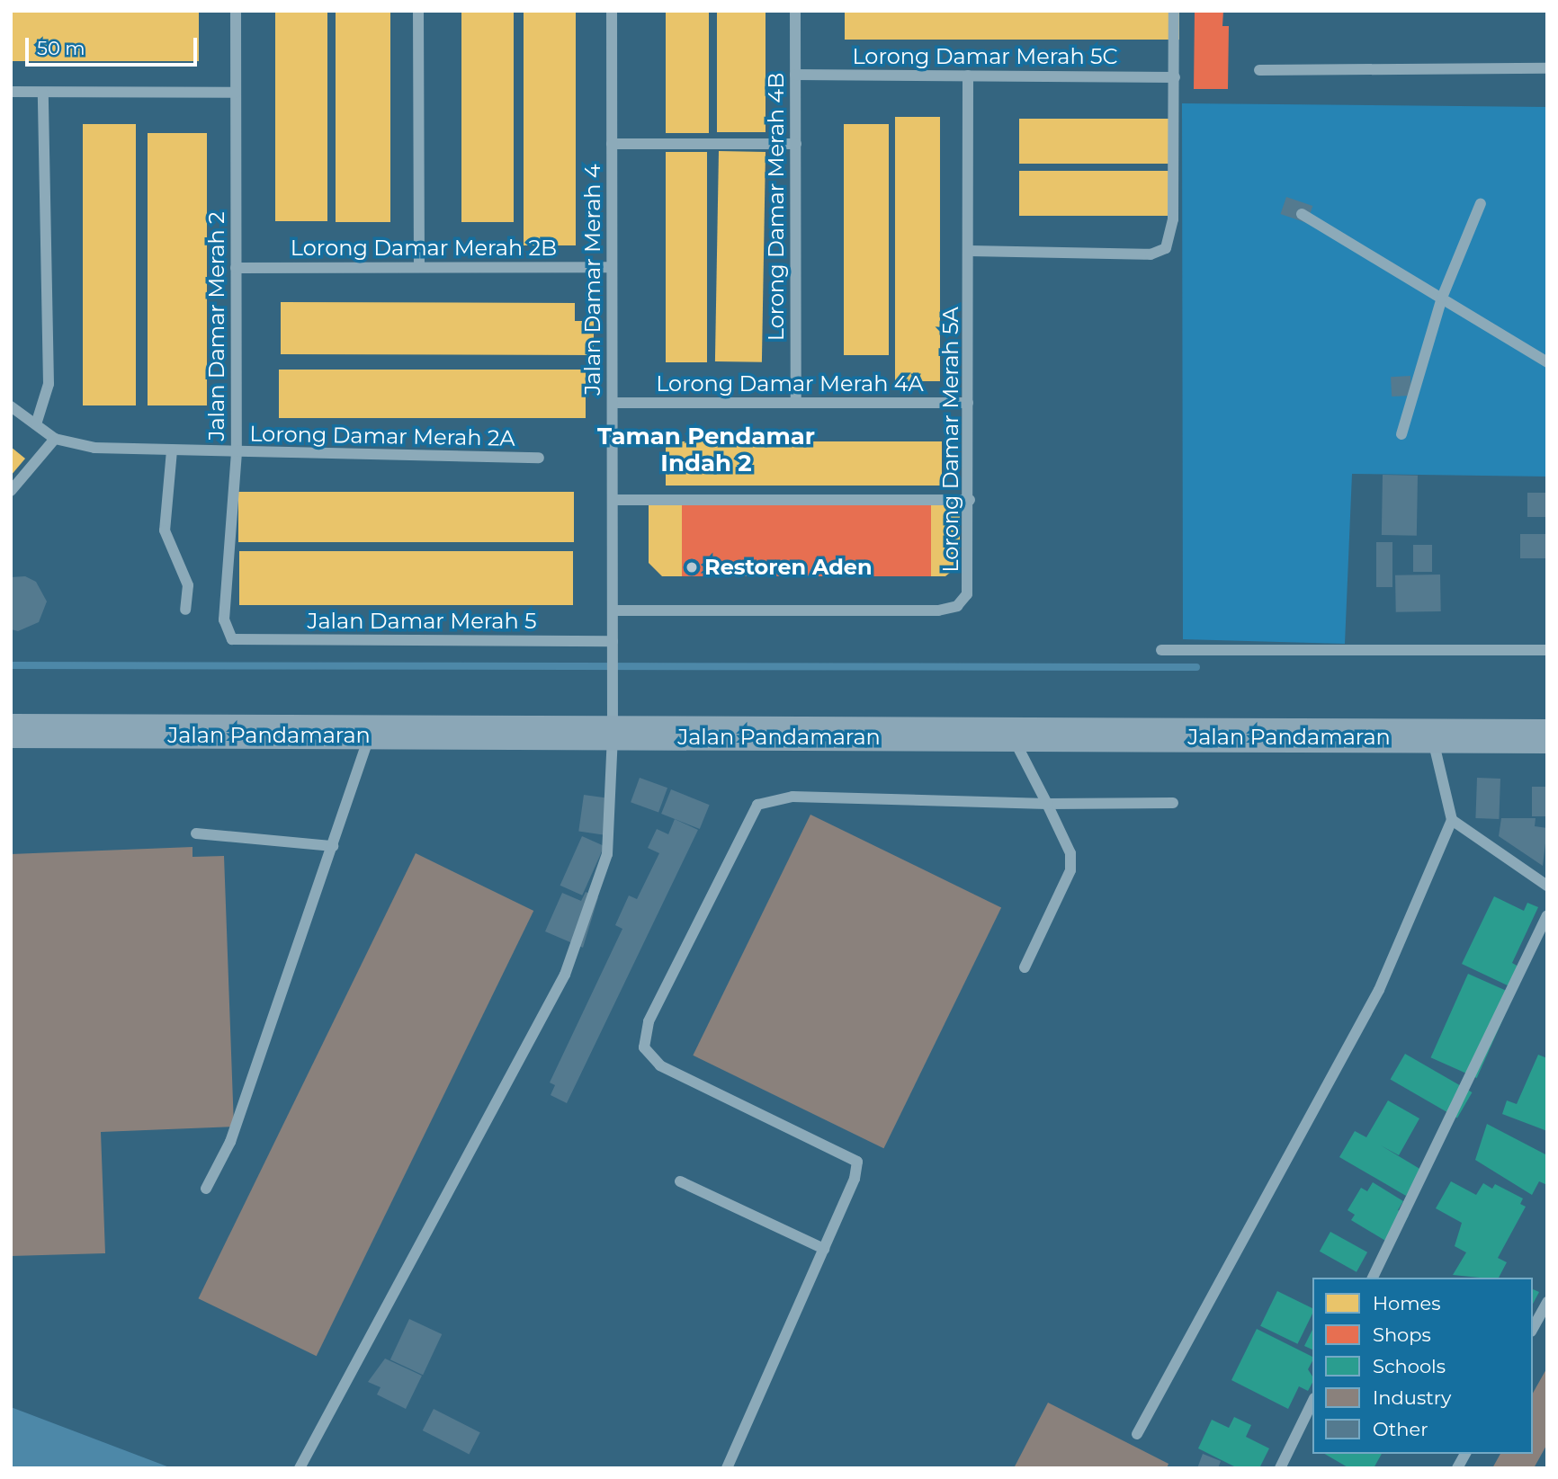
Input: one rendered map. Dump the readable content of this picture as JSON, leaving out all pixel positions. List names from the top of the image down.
{
  "streets": {
    "main road": ["Jalan Pandamaran"],
    "street": [
      "Lorong Damar Merah 5C",
      "Lorong Damar Merah 4B",
      "Lorong Damar Merah 2B",
      "Jalan Damar Merah 4",
      "Jalan Damar Merah 2",
      "Lorong Damar Merah 4A",
      "Lorong Damar Merah 2A",
      "Lorong Damar Merah 5A",
      "Jalan Damar Merah 5"
    ]
  },
  "crossings": [
    ["Lorong Damar Merah 5C", "Lorong Damar Merah 4B"],
    ["Lorong Damar Merah 5C", "Lorong Damar Merah 5A"],
    ["Lorong Damar Merah 4B", "Lorong Damar Merah 4A"],
    ["Lorong Damar Merah 2B", "Jalan Damar Merah 4"],
    ["Lorong Damar Merah 2B", "Jalan Damar Merah 2"],
    ["Jalan Damar Merah 4", "Lorong Damar Merah 4A"],
    ["Jalan Damar Merah 4", "Lorong Damar Merah 5A"],
    ["Jalan Damar Merah 4", "Jalan Damar Merah 5"],
    ["Jalan Damar Merah 4", "Jalan Pandamaran"],
    ["Jalan Damar Merah 2", "Lorong Damar Merah 2A"],
    ["Jalan Damar Merah 2", "Jalan Damar Merah 5"],
    ["Lorong Damar Merah 4A", "Lorong Damar Merah 5A"]
  ],
  "districts": ["Taman Pendamar Indah 2"],
  "places": ["Restoren Aden"],
  "legend": [
    "Homes",
    "Shops",
    "Schools",
    "Industry",
    "Other"
  ],
  "scale_bar": "50 m"
}
